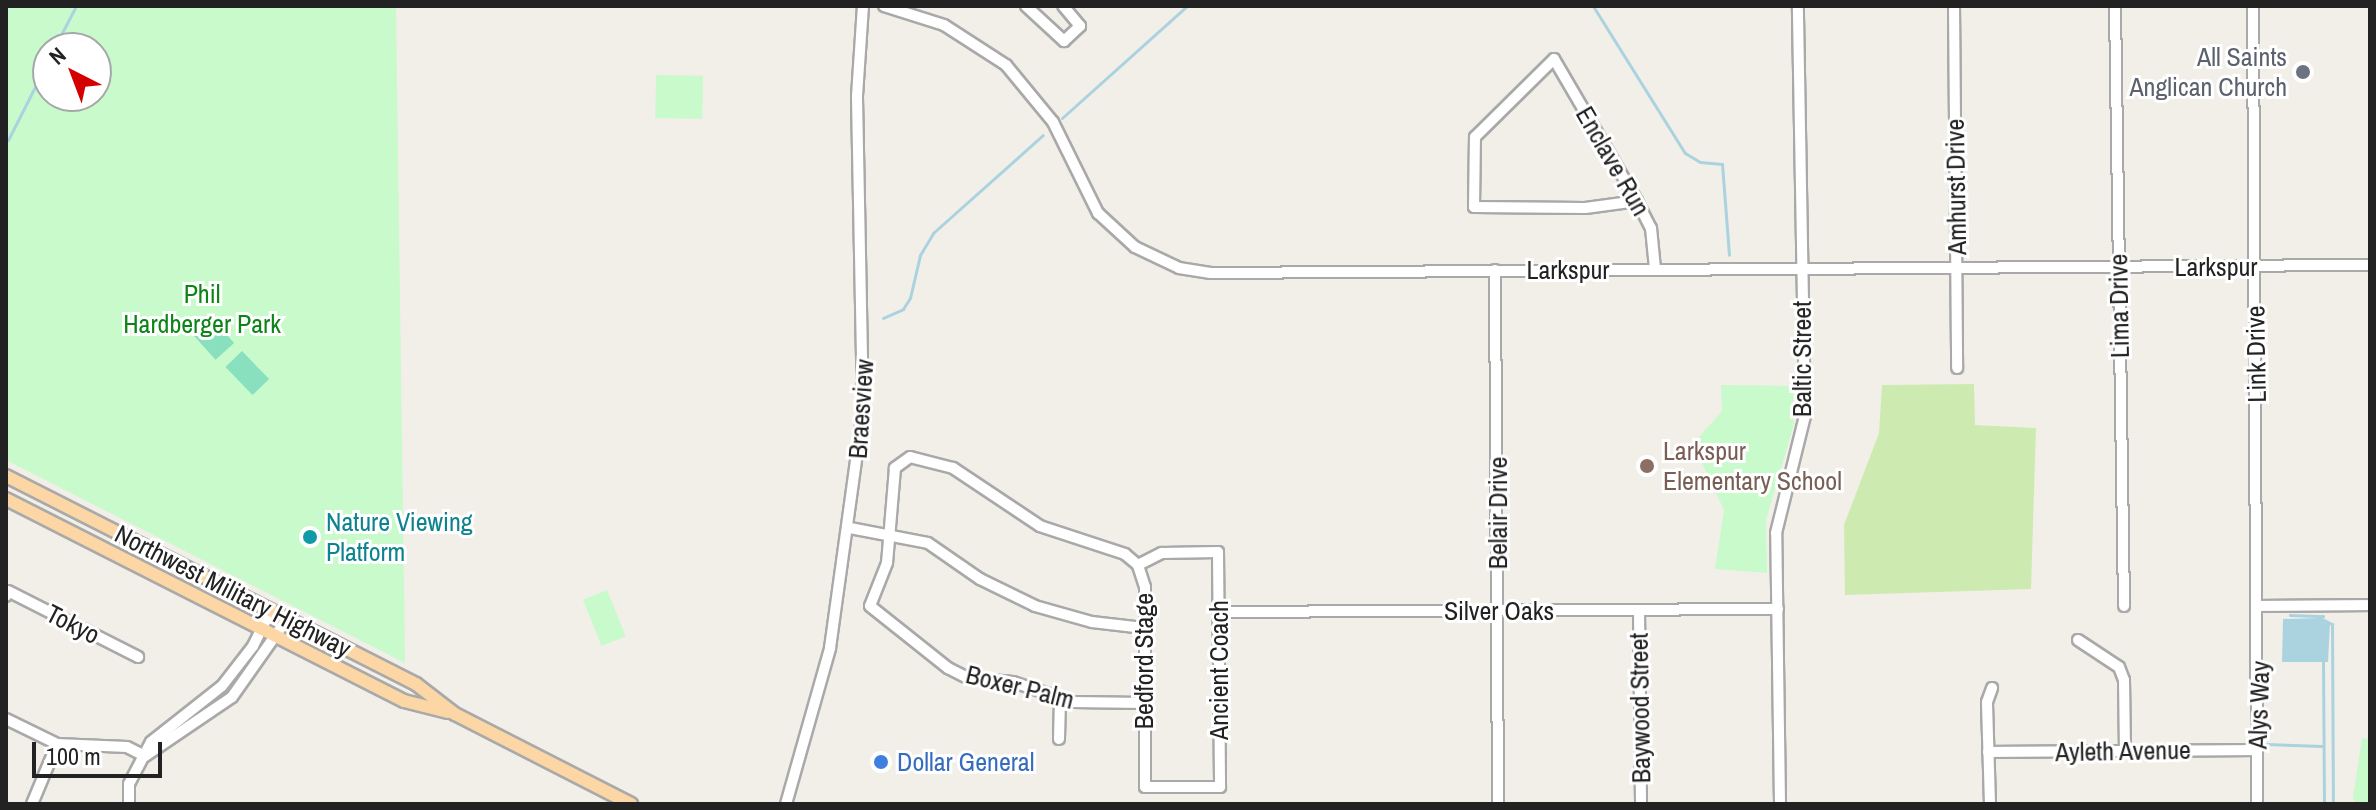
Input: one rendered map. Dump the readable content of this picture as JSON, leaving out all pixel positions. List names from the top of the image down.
{
  "streets": {
    "main road": ["Northwest Military Highway"],
    "street": [
      "Enclave Run",
      "Amhurst Drive",
      "Larkspur",
      "Lima Drive",
      "Link Drive",
      "Baltic Street",
      "Braesview",
      "Belair Drive",
      "Silver Oaks",
      "Tokyo",
      "Bedford Stage",
      "Ancient Coach",
      "Boxer Palm",
      "Alys Way",
      "Baywood Street",
      "Ayleth Avenue"
    ]
  },
  "crossings": [
    ["Enclave Run", "Larkspur"],
    ["Amhurst Drive", "Larkspur"],
    ["Larkspur", "Lima Drive"],
    ["Larkspur", "Link Drive"],
    ["Larkspur", "Baltic Street"],
    ["Larkspur", "Belair Drive"],
    ["Link Drive", "Alys Way"],
    ["Baltic Street", "Silver Oaks"],
    ["Belair Drive", "Silver Oaks"],
    ["Silver Oaks", "Ancient Coach"],
    ["Silver Oaks", "Baywood Street"],
    ["Bedford Stage", "Ancient Coach"],
    ["Bedford Stage", "Boxer Palm"],
    ["Alys Way", "Ayleth Avenue"]
  ],
  "parks": ["Phil Hardberger Park"],
  "places": [
    "All Saints Anglican Church",
    "Larkspur Elementary School",
    "Nature Viewing Platform",
    "Dollar General"
  ],
  "scale_bar": "100 m",
  "north": "top left"
}
